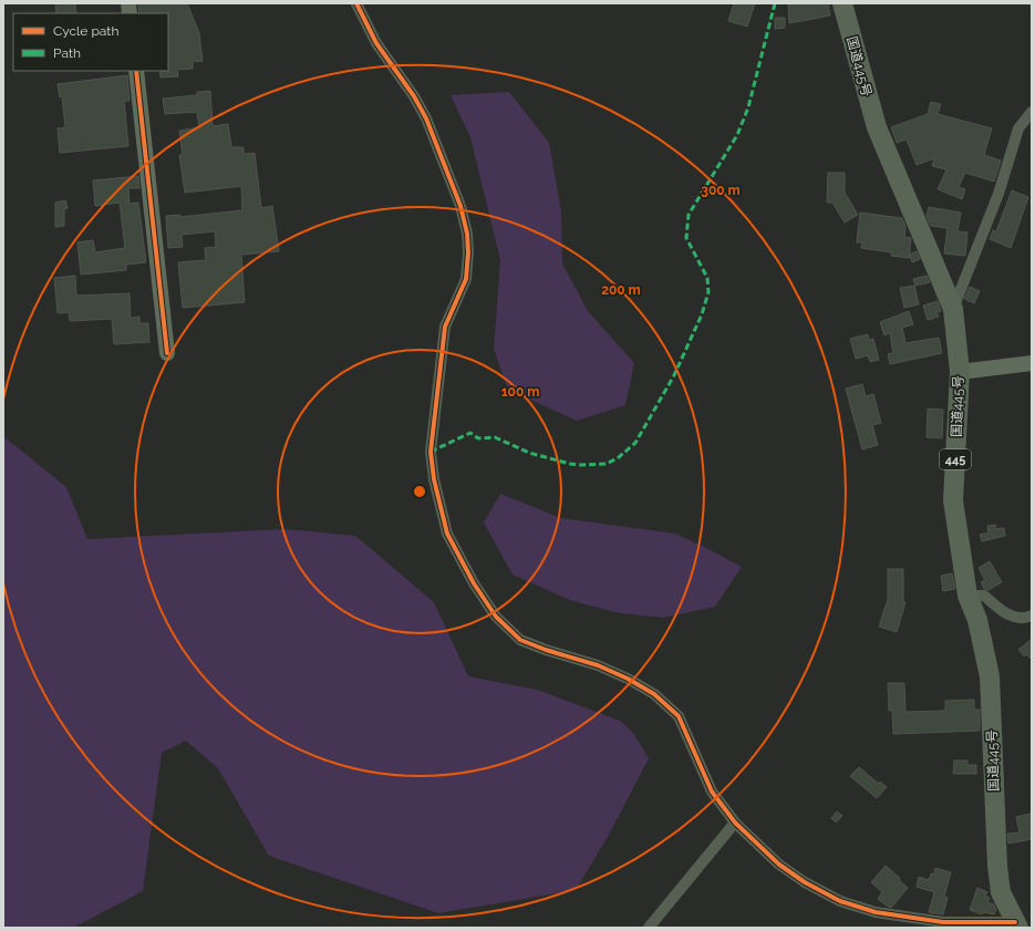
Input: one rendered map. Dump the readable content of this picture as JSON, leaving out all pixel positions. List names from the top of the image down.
{
  "streets": {
    "highway": ["国道445号", "445"]
  },
  "legend": ["Cycle path", "Path"],
  "rings": ["300 m", "200 m", "100 m"]
}
